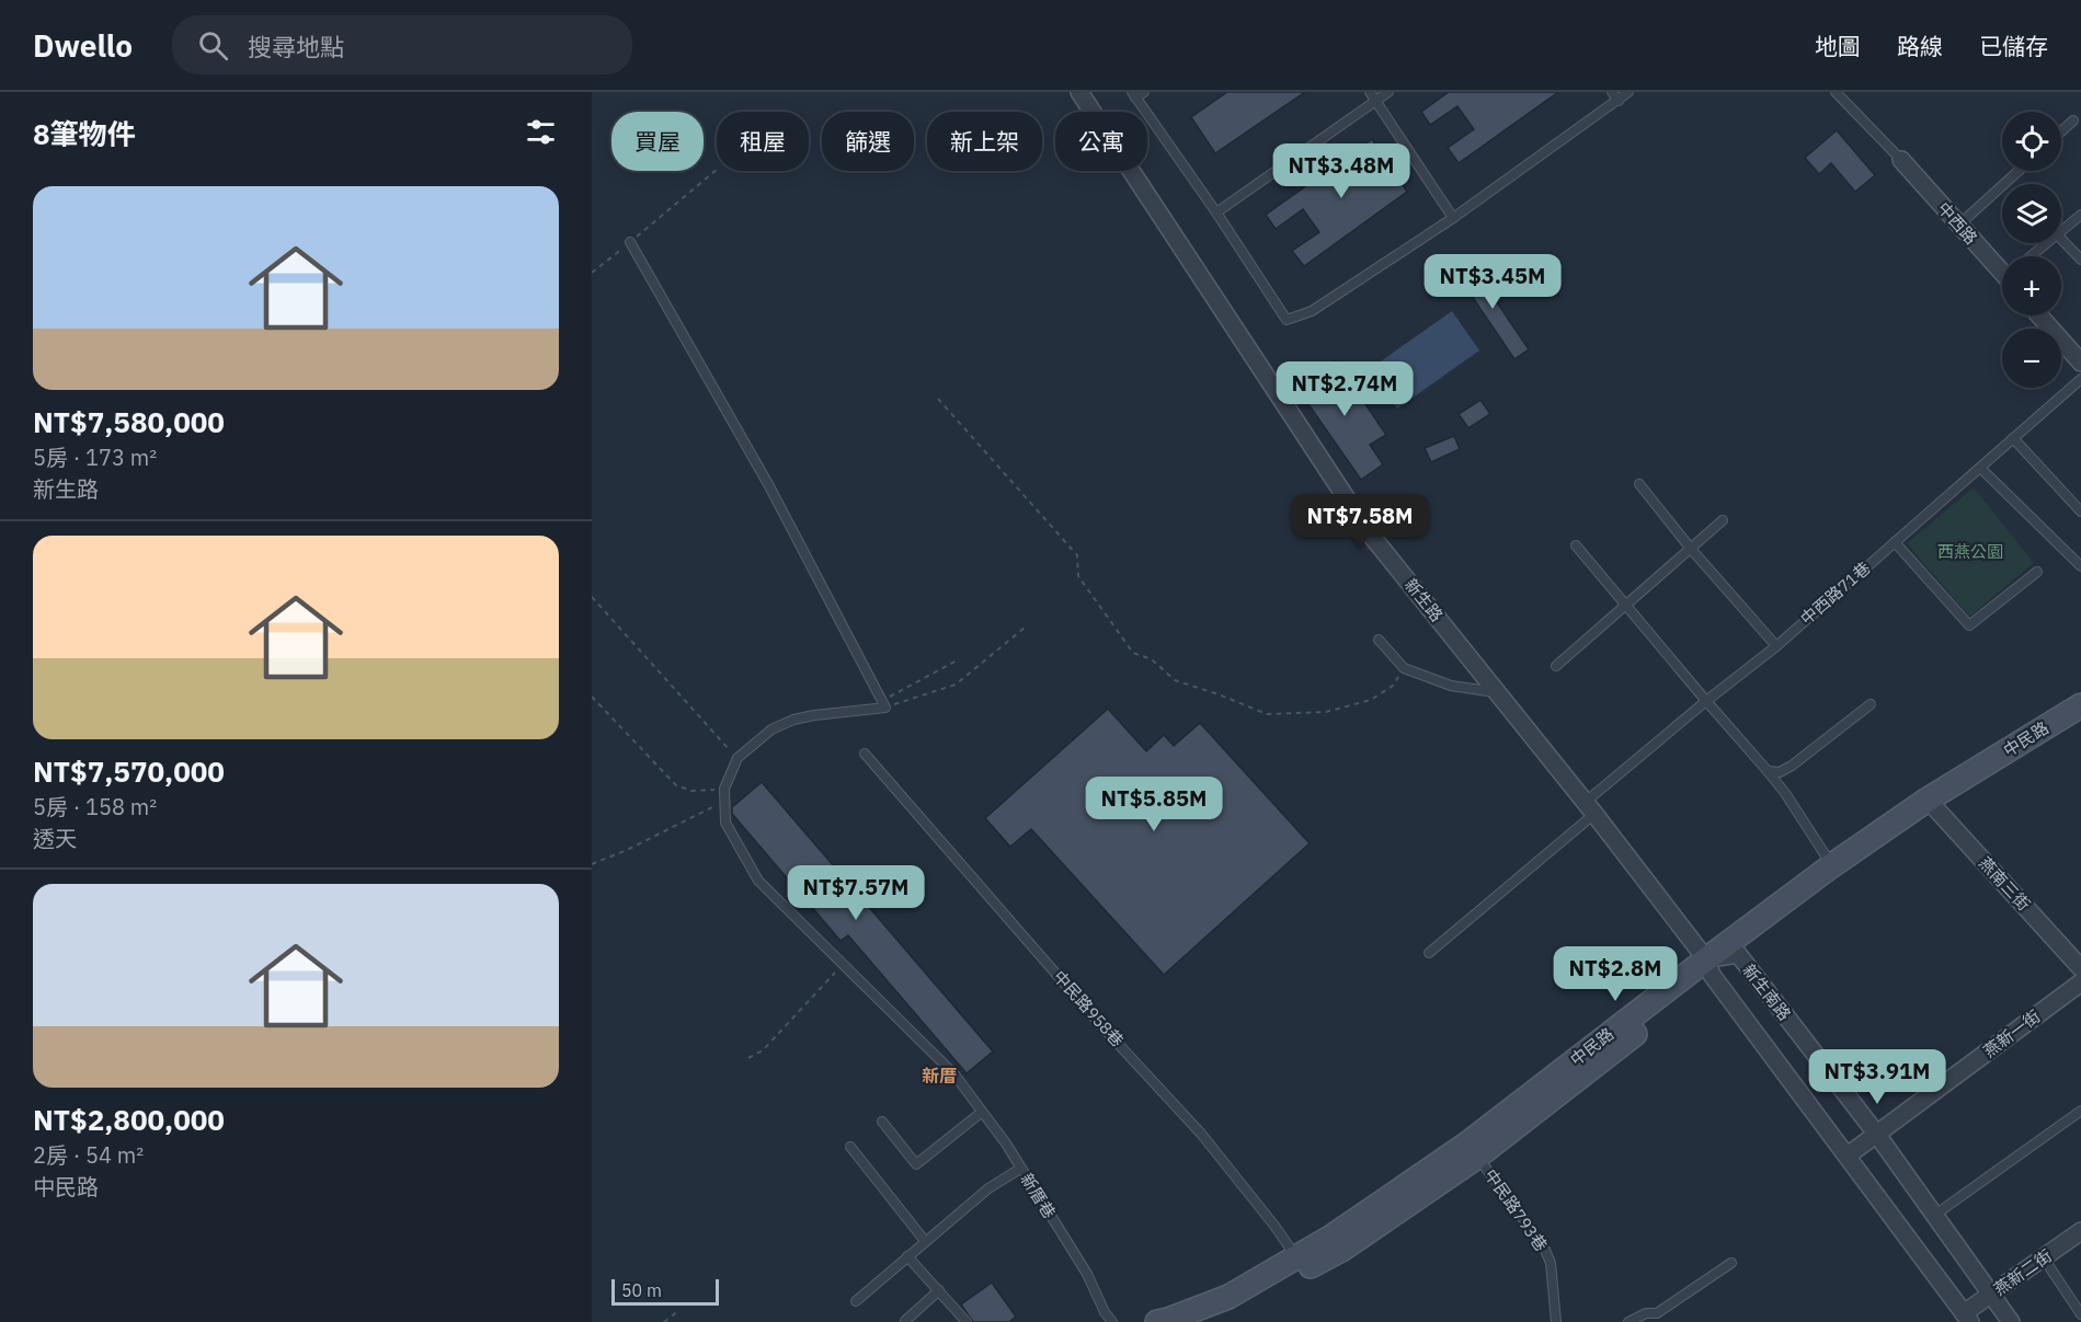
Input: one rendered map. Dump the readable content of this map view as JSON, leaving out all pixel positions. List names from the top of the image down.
{
  "streets": {
    "main road": ["中民路"],
    "street": [
      "中西路",
      "新生路",
      "燕南三街",
      "新生南路",
      "燕新一街",
      "燕新二街"
    ],
    "lane": [
      "中西路71巷",
      "中民路958巷",
      "新厝巷",
      "中民路793巷"
    ]
  },
  "crossings": [
    ["中西路71巷", "新生路"],
    ["新生路", "中民路"],
    ["新生路", "新生南路"],
    ["中民路", "燕南三街"],
    ["中民路", "新生南路"],
    ["中民路", "中民路958巷"],
    ["中民路", "中民路793巷"],
    ["新生南路", "燕新一街"],
    ["新生南路", "燕新二街"]
  ],
  "districts": ["新厝"],
  "parks": ["西燕公園"],
  "scale_bar": "50 m",
  "page": {
    "header": "Dwello",
    "search": "搜尋地點",
    "nav": ["地圖", "路線", "已儲存"],
    "heading": "8筆物件",
    "map_buttons": ["+", "−"],
    "chip": [
      "買屋",
      "租屋",
      "篩選",
      "新上架",
      "公寓"
    ],
    "price": [
      "NT$3.48M",
      "NT$3.45M",
      "NT$2.74M",
      "NT$7.58M",
      "NT$5.85M",
      "NT$7.57M",
      "NT$2.8M",
      "NT$3.91M"
    ],
    "list": [
      {
        "name": "NT$7,580,000",
        "note": "5房 · 173 m² · 新生路"
      },
      {
        "name": "NT$7,570,000",
        "note": "5房 · 158 m² · 透天"
      },
      {
        "name": "NT$2,800,000",
        "note": "2房 · 54 m² · 中民路"
      }
    ],
    "scale": "50 m"
  }
}
